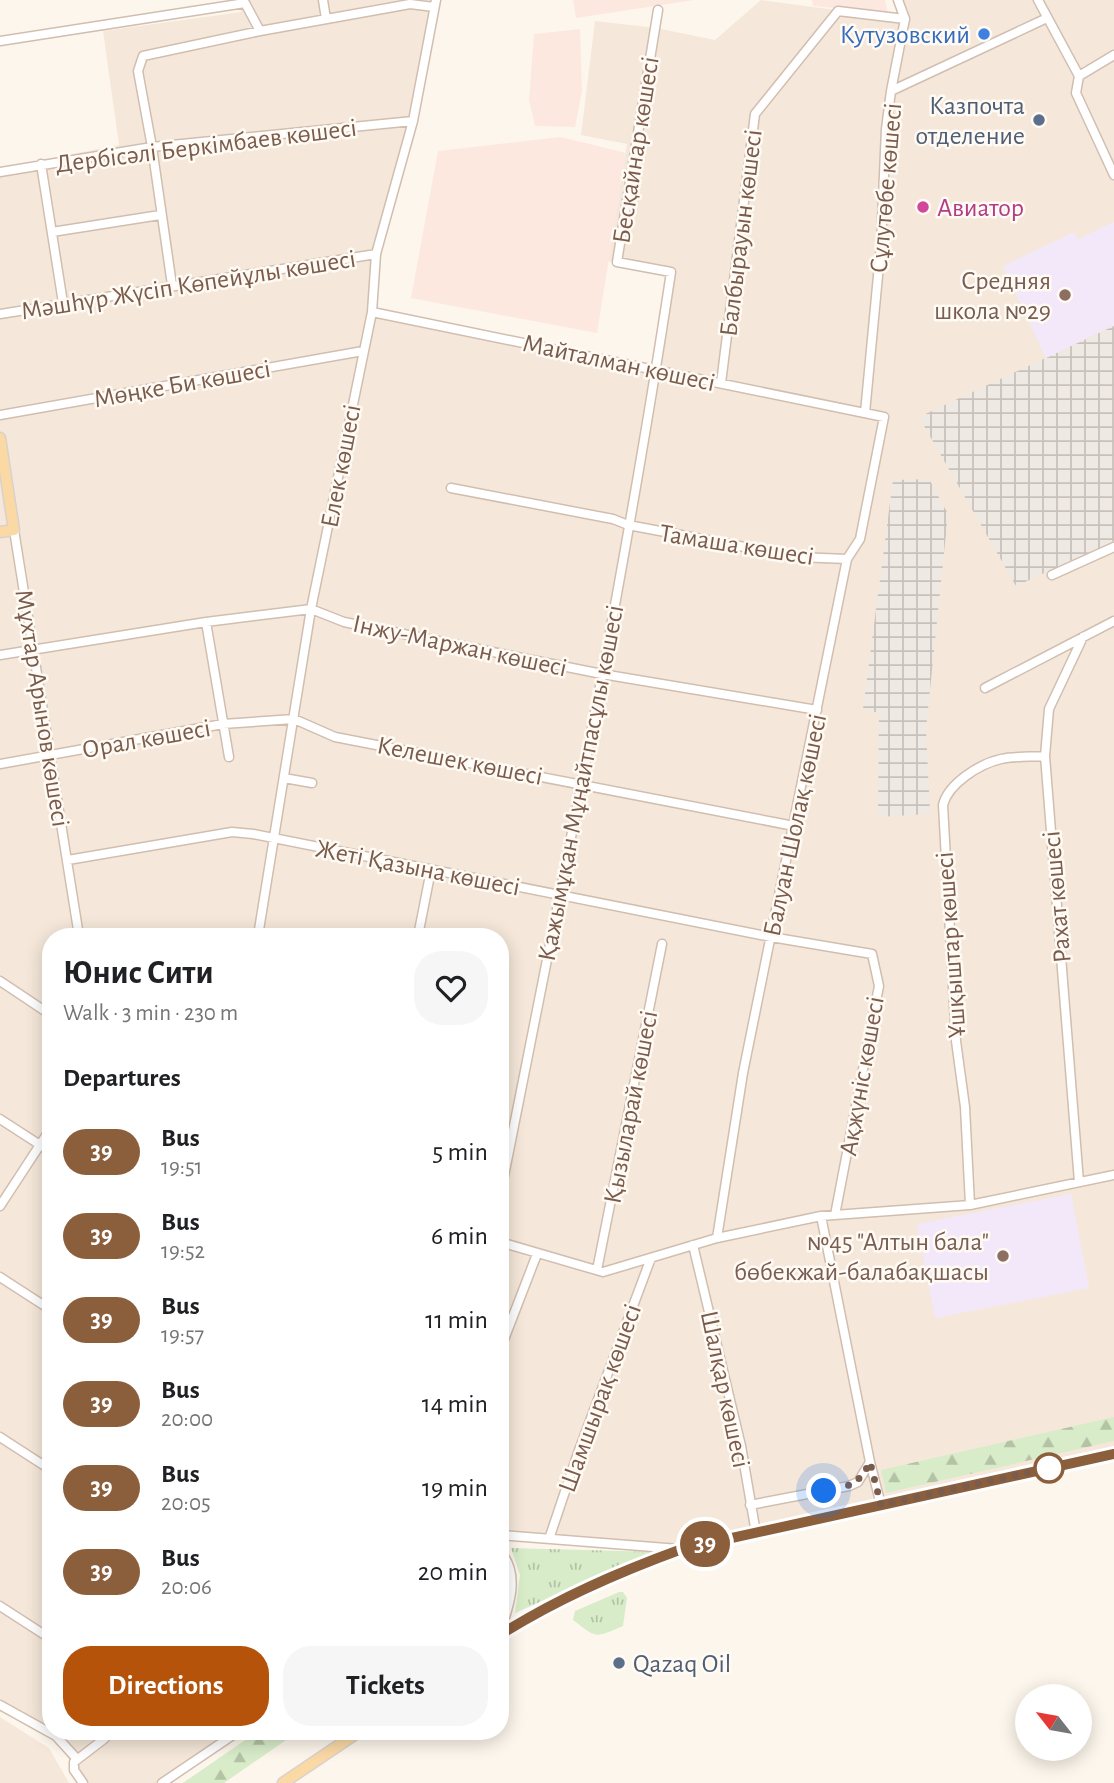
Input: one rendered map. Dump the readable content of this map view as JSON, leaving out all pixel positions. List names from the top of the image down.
{
  "streets": {
    "main road": ["Мұхтар Арынов көшесі"],
    "street": [
      "Дербісәлі Беркімбаев көшесі",
      "Бесқайнар көшесі",
      "Сұлутөбе көшесі",
      "Балбырауын көшесі",
      "Мәшһүр Жүсіп Көпейұлы көшесі",
      "Майталман көшесі",
      "Мөңке Би көшесі",
      "Елек көшесі",
      "Тамаша көшесі",
      "Інжу-Маржан көшесі",
      "Орал көшесі",
      "Келешек көшесі",
      "Қажымұқан Мұңайтпасұлы көшесі",
      "Балуан Шолақ көшесі",
      "Жеті Қазына көшесі",
      "Рахат көшесі",
      "Ұшқыштар көшесі",
      "Ақжүніс көшесі",
      "Қызыларай көшесі",
      "Шалқар көшесі",
      "Шамшырақ көшесі"
    ]
  },
  "crossings": [
    ["Дербісәлі Беркімбаев көшесі", "Елек көшесі"],
    ["Бесқайнар көшесі", "Майталман көшесі"],
    ["Бесқайнар көшесі", "Қажымұқан Мұңайтпасұлы көшесі"],
    ["Сұлутөбе көшесі", "Майталман көшесі"],
    ["Балбырауын көшесі", "Майталман көшесі"],
    ["Мәшһүр Жүсіп Көпейұлы көшесі", "Елек көшесі"],
    ["Майталман көшесі", "Елек көшесі"],
    ["Майталман көшесі", "Қажымұқан Мұңайтпасұлы көшесі"],
    ["Майталман көшесі", "Балуан Шолақ көшесі"],
    ["Мөңке Би көшесі", "Елек көшесі"],
    ["Елек көшесі", "Інжу-Маржан көшесі"],
    ["Елек көшесі", "Орал көшесі"],
    ["Елек көшесі", "Келешек көшесі"],
    ["Елек көшесі", "Жеті Қазына көшесі"],
    ["Тамаша көшесі", "Қажымұқан Мұңайтпасұлы көшесі"],
    ["Тамаша көшесі", "Балуан Шолақ көшесі"],
    ["Інжу-Маржан көшесі", "Қажымұқан Мұңайтпасұлы көшесі"],
    ["Інжу-Маржан көшесі", "Балуан Шолақ көшесі"],
    ["Мұхтар Арынов көшесі", "Орал көшесі"],
    ["Мұхтар Арынов көшесі", "Жеті Қазына көшесі"],
    ["Орал көшесі", "Келешек көшесі"],
    ["Келешек көшесі", "Қажымұқан Мұңайтпасұлы көшесі"],
    ["Келешек көшесі", "Балуан Шолақ көшесі"],
    ["Қажымұқан Мұңайтпасұлы көшесі", "Жеті Қазына көшесі"],
    ["Балуан Шолақ көшесі", "Жеті Қазына көшесі"],
    ["Балуан Шолақ көшесі", "Ақжүніс көшесі"],
    ["Жеті Қазына көшесі", "Ақжүніс көшесі"],
    ["Рахат көшесі", "Ұшқыштар көшесі"]
  ],
  "places": [
    "Кутузовский",
    "Казпочта отделение",
    "Авиатор",
    "Средняя школа №29",
    "№45 \"Алтын бала\" бөбекжай-балабақшасы",
    "Qazaq Oil"
  ],
  "lines": ["bus line 39"],
  "north": "top left",
  "page": {
    "on_map": "39",
    "heading": [
      ["Юнис Сити", "Walk · 3 min · 230 m"],
      "Departures"
    ],
    "list": [
      {
        "mark": "39",
        "name": "Bus",
        "note": "19:51",
        "value": "5 min"
      },
      {
        "mark": "39",
        "name": "Bus",
        "note": "19:52",
        "value": "6 min"
      },
      {
        "mark": "39",
        "name": "Bus",
        "note": "19:57",
        "value": "11 min"
      },
      {
        "mark": "39",
        "name": "Bus",
        "note": "20:00",
        "value": "14 min"
      },
      {
        "mark": "39",
        "name": "Bus",
        "note": "20:05",
        "value": "19 min"
      },
      {
        "mark": "39",
        "name": "Bus",
        "note": "20:06",
        "value": "20 min"
      }
    ],
    "buttons": ["Directions", "Tickets"]
  }
}
